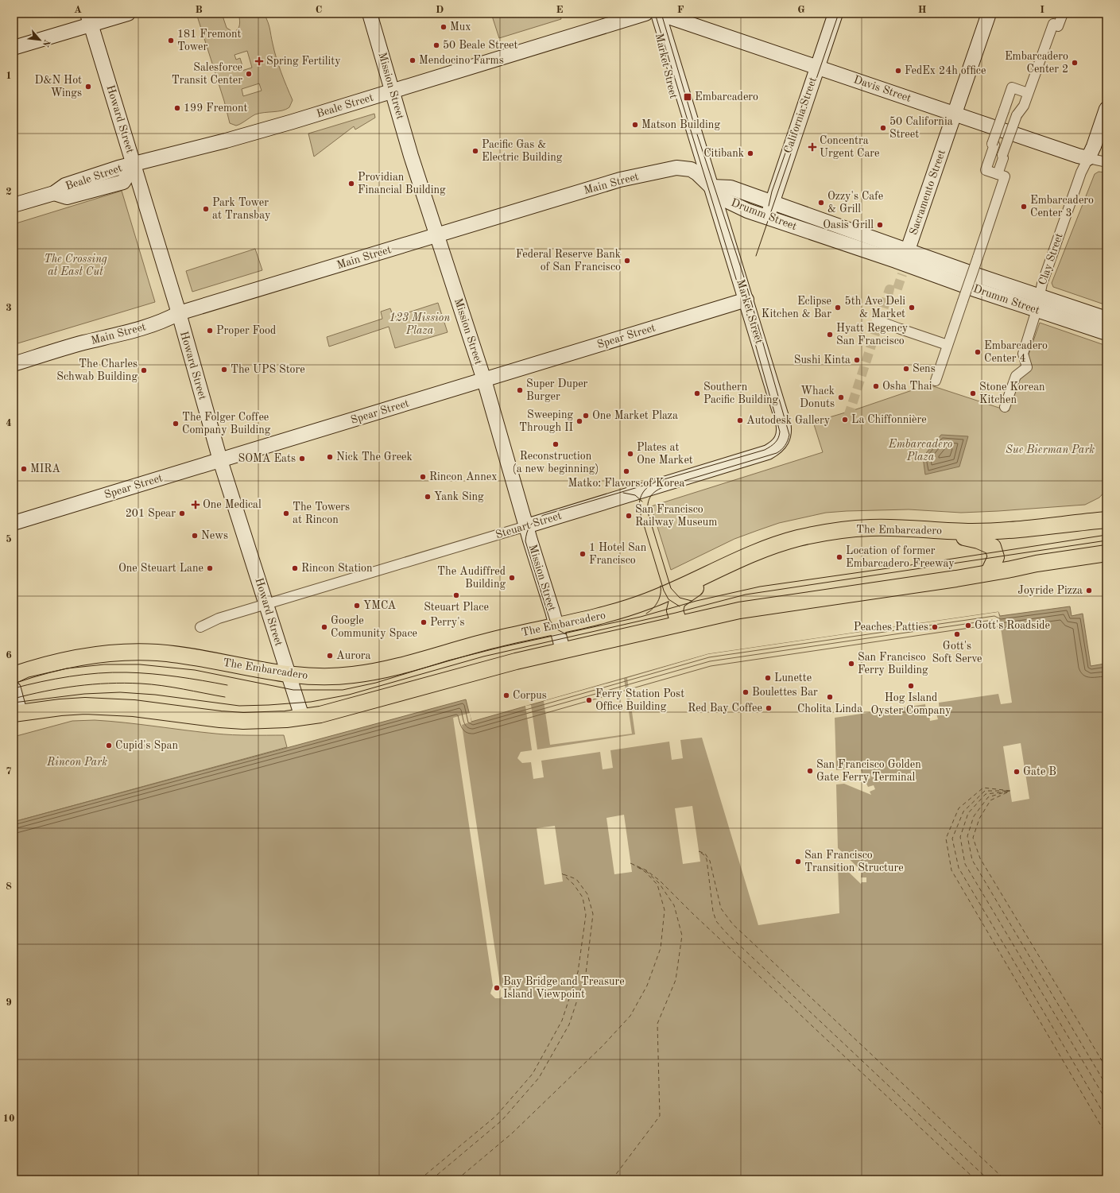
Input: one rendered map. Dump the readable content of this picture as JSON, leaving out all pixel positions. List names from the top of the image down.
{
  "streets": {
    "main road": ["The Embarcadero"],
    "street": [
      "Market Street",
      "Mission Street",
      "Davis Street",
      "Beale Street",
      "California Street",
      "Howard Street",
      "Main Street",
      "Sacramento Street",
      "Drumm Street",
      "Clay Street",
      "Spear Street",
      "Steuart Street"
    ]
  },
  "crossings": [
    ["Market Street", "Davis Street"],
    ["Market Street", "Main Street"],
    ["Market Street", "Drumm Street"],
    ["Market Street", "Spear Street"],
    ["Market Street", "Steuart Street"],
    ["Mission Street", "Beale Street"],
    ["Mission Street", "Main Street"],
    ["Mission Street", "Spear Street"],
    ["Mission Street", "Steuart Street"],
    ["Mission Street", "The Embarcadero"],
    ["Davis Street", "California Street"],
    ["Davis Street", "Sacramento Street"],
    ["Davis Street", "Clay Street"],
    ["Beale Street", "Howard Street"],
    ["California Street", "Drumm Street"],
    ["Howard Street", "Main Street"],
    ["Howard Street", "Spear Street"],
    ["Howard Street", "Steuart Street"],
    ["Howard Street", "The Embarcadero"],
    ["Main Street", "Drumm Street"],
    ["Sacramento Street", "Drumm Street"],
    ["Drumm Street", "Clay Street"]
  ],
  "parks": [
    "The Crossing at East Cut",
    "123 Mission Plaza",
    "Embarcadero Plaza",
    "Sue Bierman Park",
    "Rincon Park"
  ],
  "places": {
    "other": [
      "Mux",
      "181 Fremont Tower",
      "50 Beale Street",
      "Mendocino Farms",
      "Embarcadero Center 2",
      "FedEx 24h office",
      "Salesforce Transit Center",
      "D&N Hot Wings",
      "199 Fremont",
      "Matson Building",
      "50 California Street",
      "Pacific Gas & Electric Building",
      "Citibank",
      "Providian Financial Building",
      "Ozzy's Cafe & Grill",
      "Embarcadero Center 3",
      "Park Tower at Transbay",
      "Oasis Grill",
      "Federal Reserve Bank of San Francisco",
      "Eclipse Kitchen & Bar",
      "5th Ave Deli & Market",
      "Proper Food",
      "Hyatt Regency San Francisco",
      "Embarcadero Center 4",
      "Sushi Kinta",
      "Sens",
      "The UPS Store",
      "The Charles Schwab Building",
      "Osha Thai",
      "Super Duper Burger",
      "Southern Pacific Building",
      "Stone Korean Kitchen",
      "Whack Donuts",
      "One Market Plaza",
      "La Chiffonnière",
      "Autodesk Gallery",
      "Sweeping Through II",
      "The Folger Coffee Company Building",
      "Reconstruction (a new beginning)",
      "Plates at One Market",
      "Nick The Greek",
      "SOMA Eats",
      "MIRA",
      "Matko: Flavors of Korea",
      "Rincon Annex",
      "Yank Sing",
      "201 Spear",
      "The Towers at Rincon",
      "San Francisco Railway Museum",
      "News",
      "1 Hotel San Francisco",
      "Location of former Embarcadero Freeway",
      "One Steuart Lane",
      "Rincon Station",
      "The Audiffred Building",
      "Joyride Pizza",
      "Steuart Place",
      "YMCA",
      "Perry's",
      "Gott's Roadside",
      "Google Community Space",
      "Peaches Patties",
      "Gott's Soft Serve",
      "Aurora",
      "San Francisco Ferry Building",
      "Lunette",
      "Hog Island Oyster Company",
      "Boulettes Bar",
      "Corpus",
      "Cholita Linda",
      "Ferry Station Post Office Building",
      "Red Bay Coffee",
      "Cupid's Span",
      "San Francisco Golden Gate Ferry Terminal",
      "Gate B",
      "San Francisco Transition Structure",
      "Bay Bridge and Treasure Island Viewpoint"
    ],
    "health": ["Spring Fertility", "Concentra Urgent Care", "One Medical"],
    "transit": ["Embarcadero"]
  },
  "north": "bottom right",
  "grid": {
    "columns": [
      "A",
      "B",
      "C",
      "D",
      "E",
      "F",
      "G",
      "H",
      "I"
    ],
    "rows": [
      "1",
      "2",
      "3",
      "4",
      "5",
      "6",
      "7",
      "8",
      "9",
      "10"
    ]
  }
}
